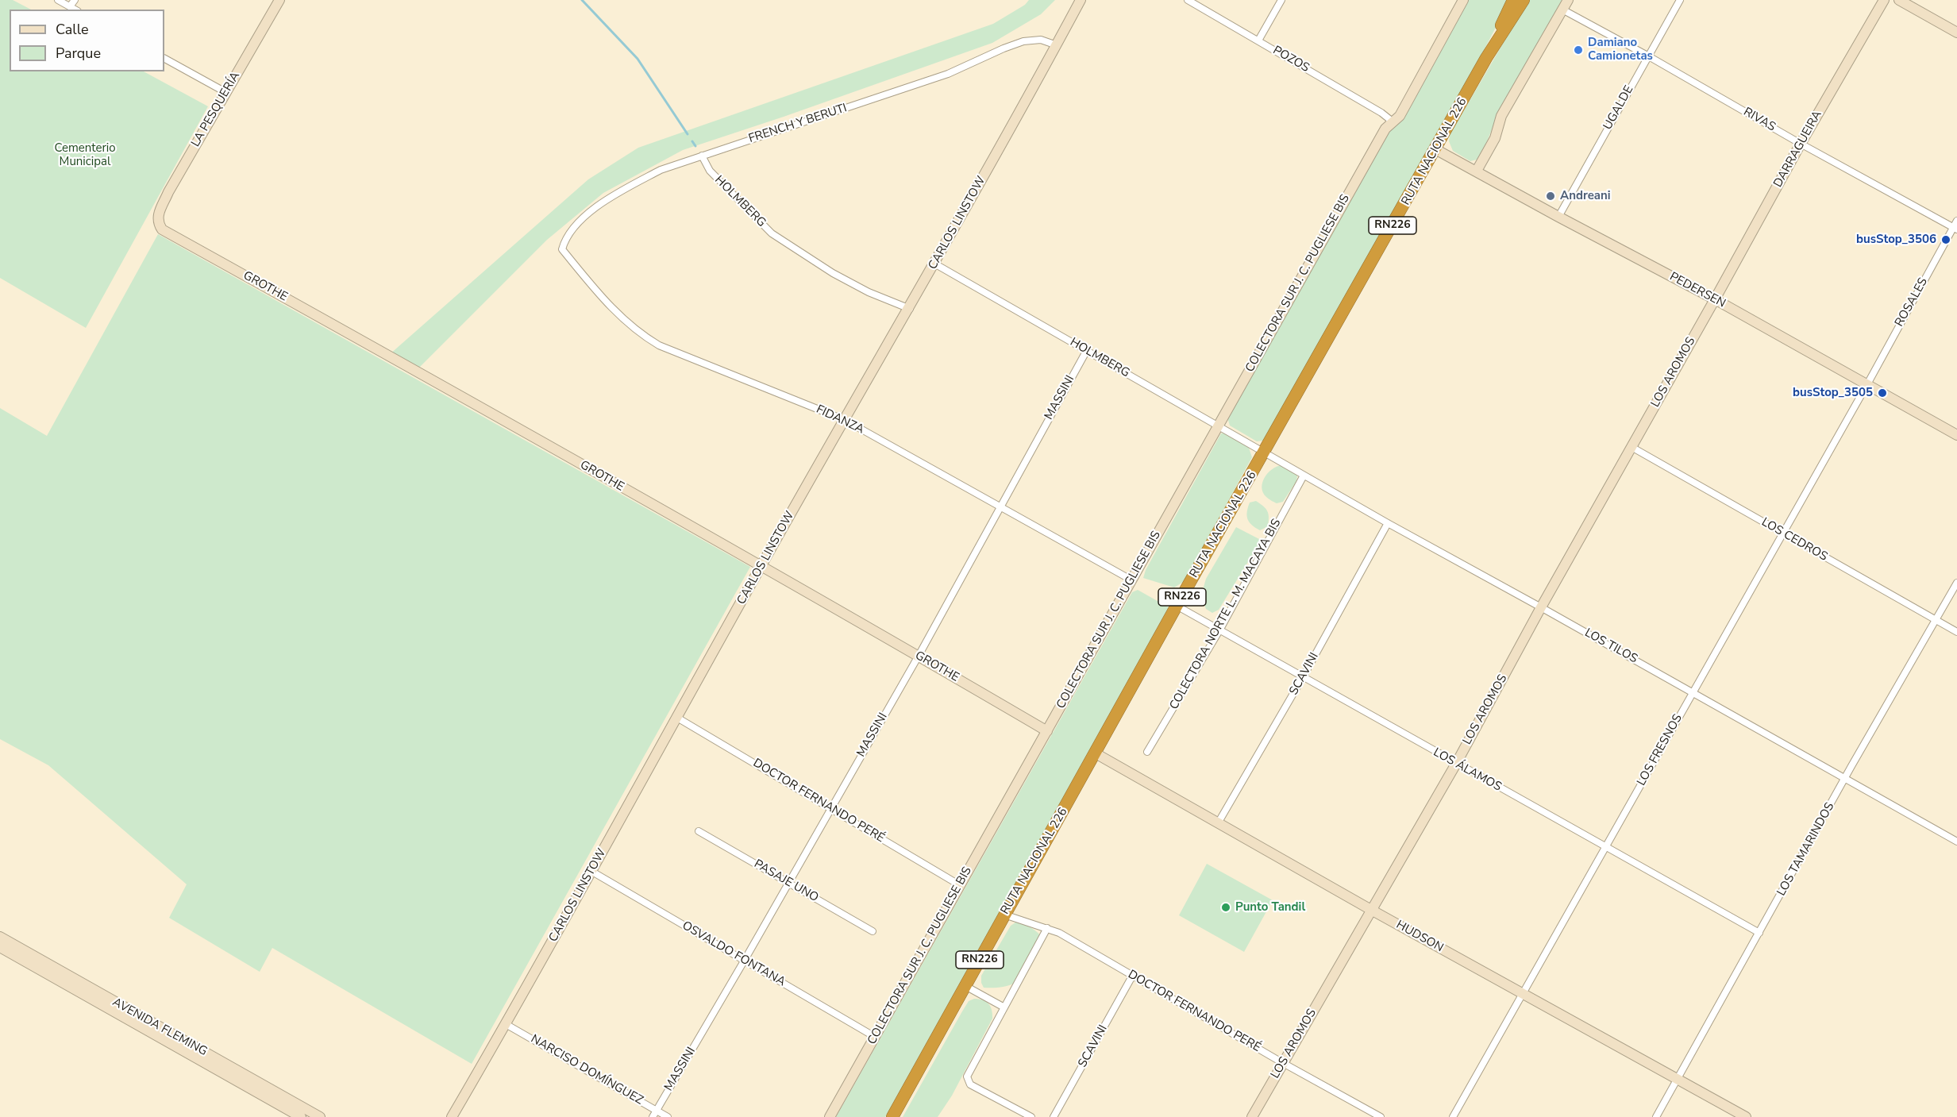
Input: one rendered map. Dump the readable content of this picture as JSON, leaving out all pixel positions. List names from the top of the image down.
{
  "streets": {
    "highway": ["RUTA NACIONAL 226", "RN226"],
    "street": [
      "POZOS",
      "UGALDE",
      "LA PESQUERÍA",
      "RIVAS",
      "FRENCH Y BERUTI",
      "DARRAGUEIRA",
      "HOLMBERG",
      "CARLOS LINSTOW",
      "COLECTORA SUR J. C. PUGLIESE BIS",
      "GROTHE",
      "PEDERSEN",
      "ROSALES",
      "LOS AROMOS",
      "MASSINI",
      "FIDANZA",
      "LOS CEDROS",
      "COLECTORA NORTE L. M. MACAYA BIS",
      "LOS TILOS",
      "SCAVINI",
      "LOS FRESNOS",
      "LOS ÁLAMOS",
      "DOCTOR FERNANDO PERÉ",
      "LOS TAMARINDOS",
      "PASAJE UNO",
      "HUDSON",
      "OSVALDO FONTANA",
      "AVENIDA FLEMING",
      "NARCISO DOMÍNGUEZ"
    ]
  },
  "crossings": [
    ["POZOS", "COLECTORA SUR J. C. PUGLIESE BIS"],
    ["UGALDE", "RIVAS"],
    ["UGALDE", "PEDERSEN"],
    ["LA PESQUERÍA", "GROTHE"],
    ["RIVAS", "DARRAGUEIRA"],
    ["RIVAS", "ROSALES"],
    ["FRENCH Y BERUTI", "HOLMBERG"],
    ["FRENCH Y BERUTI", "CARLOS LINSTOW"],
    ["FRENCH Y BERUTI", "FIDANZA"],
    ["DARRAGUEIRA", "PEDERSEN"],
    ["DARRAGUEIRA", "LOS AROMOS"],
    ["RUTA NACIONAL 226", "HOLMBERG"],
    ["RUTA NACIONAL 226", "PEDERSEN"],
    ["RUTA NACIONAL 226", "LOS TILOS"],
    ["RUTA NACIONAL 226", "LOS ÁLAMOS"],
    ["RUTA NACIONAL 226", "DOCTOR FERNANDO PERÉ"],
    ["RUTA NACIONAL 226", "HUDSON"],
    ["HOLMBERG", "CARLOS LINSTOW"],
    ["HOLMBERG", "COLECTORA SUR J. C. PUGLIESE BIS"],
    ["HOLMBERG", "MASSINI"],
    ["HOLMBERG", "LOS TILOS"],
    ["CARLOS LINSTOW", "GROTHE"],
    ["CARLOS LINSTOW", "FIDANZA"],
    ["CARLOS LINSTOW", "DOCTOR FERNANDO PERÉ"],
    ["CARLOS LINSTOW", "OSVALDO FONTANA"],
    ["CARLOS LINSTOW", "NARCISO DOMÍNGUEZ"],
    ["COLECTORA SUR J. C. PUGLIESE BIS", "GROTHE"],
    ["COLECTORA SUR J. C. PUGLIESE BIS", "FIDANZA"],
    ["COLECTORA SUR J. C. PUGLIESE BIS", "DOCTOR FERNANDO PERÉ"],
    ["COLECTORA SUR J. C. PUGLIESE BIS", "OSVALDO FONTANA"],
    ["GROTHE", "MASSINI"],
    ["PEDERSEN", "ROSALES"],
    ["PEDERSEN", "LOS AROMOS"],
    ["PEDERSEN", "LOS FRESNOS"],
    ["ROSALES", "LOS FRESNOS"],
    ["LOS AROMOS", "LOS CEDROS"],
    ["LOS AROMOS", "LOS TILOS"],
    ["LOS AROMOS", "LOS ÁLAMOS"],
    ["LOS AROMOS", "DOCTOR FERNANDO PERÉ"],
    ["LOS AROMOS", "HUDSON"],
    ["MASSINI", "FIDANZA"],
    ["MASSINI", "DOCTOR FERNANDO PERÉ"],
    ["MASSINI", "PASAJE UNO"],
    ["MASSINI", "OSVALDO FONTANA"],
    ["MASSINI", "NARCISO DOMÍNGUEZ"],
    ["LOS CEDROS", "LOS FRESNOS"],
    ["LOS CEDROS", "LOS TAMARINDOS"],
    ["COLECTORA NORTE L. M. MACAYA BIS", "LOS TILOS"],
    ["COLECTORA NORTE L. M. MACAYA BIS", "LOS ÁLAMOS"],
    ["LOS TILOS", "SCAVINI"],
    ["LOS TILOS", "LOS FRESNOS"],
    ["LOS TILOS", "LOS TAMARINDOS"],
    ["SCAVINI", "LOS ÁLAMOS"],
    ["SCAVINI", "DOCTOR FERNANDO PERÉ"],
    ["SCAVINI", "HUDSON"],
    ["LOS FRESNOS", "LOS ÁLAMOS"],
    ["LOS FRESNOS", "HUDSON"],
    ["LOS ÁLAMOS", "LOS TAMARINDOS"],
    ["LOS TAMARINDOS", "HUDSON"]
  ],
  "parks": ["Cementerio Municipal"],
  "places": [
    "Damiano Camionetas",
    "Andreani",
    "busStop_3506",
    "busStop_3505",
    "Punto Tandil"
  ],
  "legend": ["Calle", "Parque"]
}
